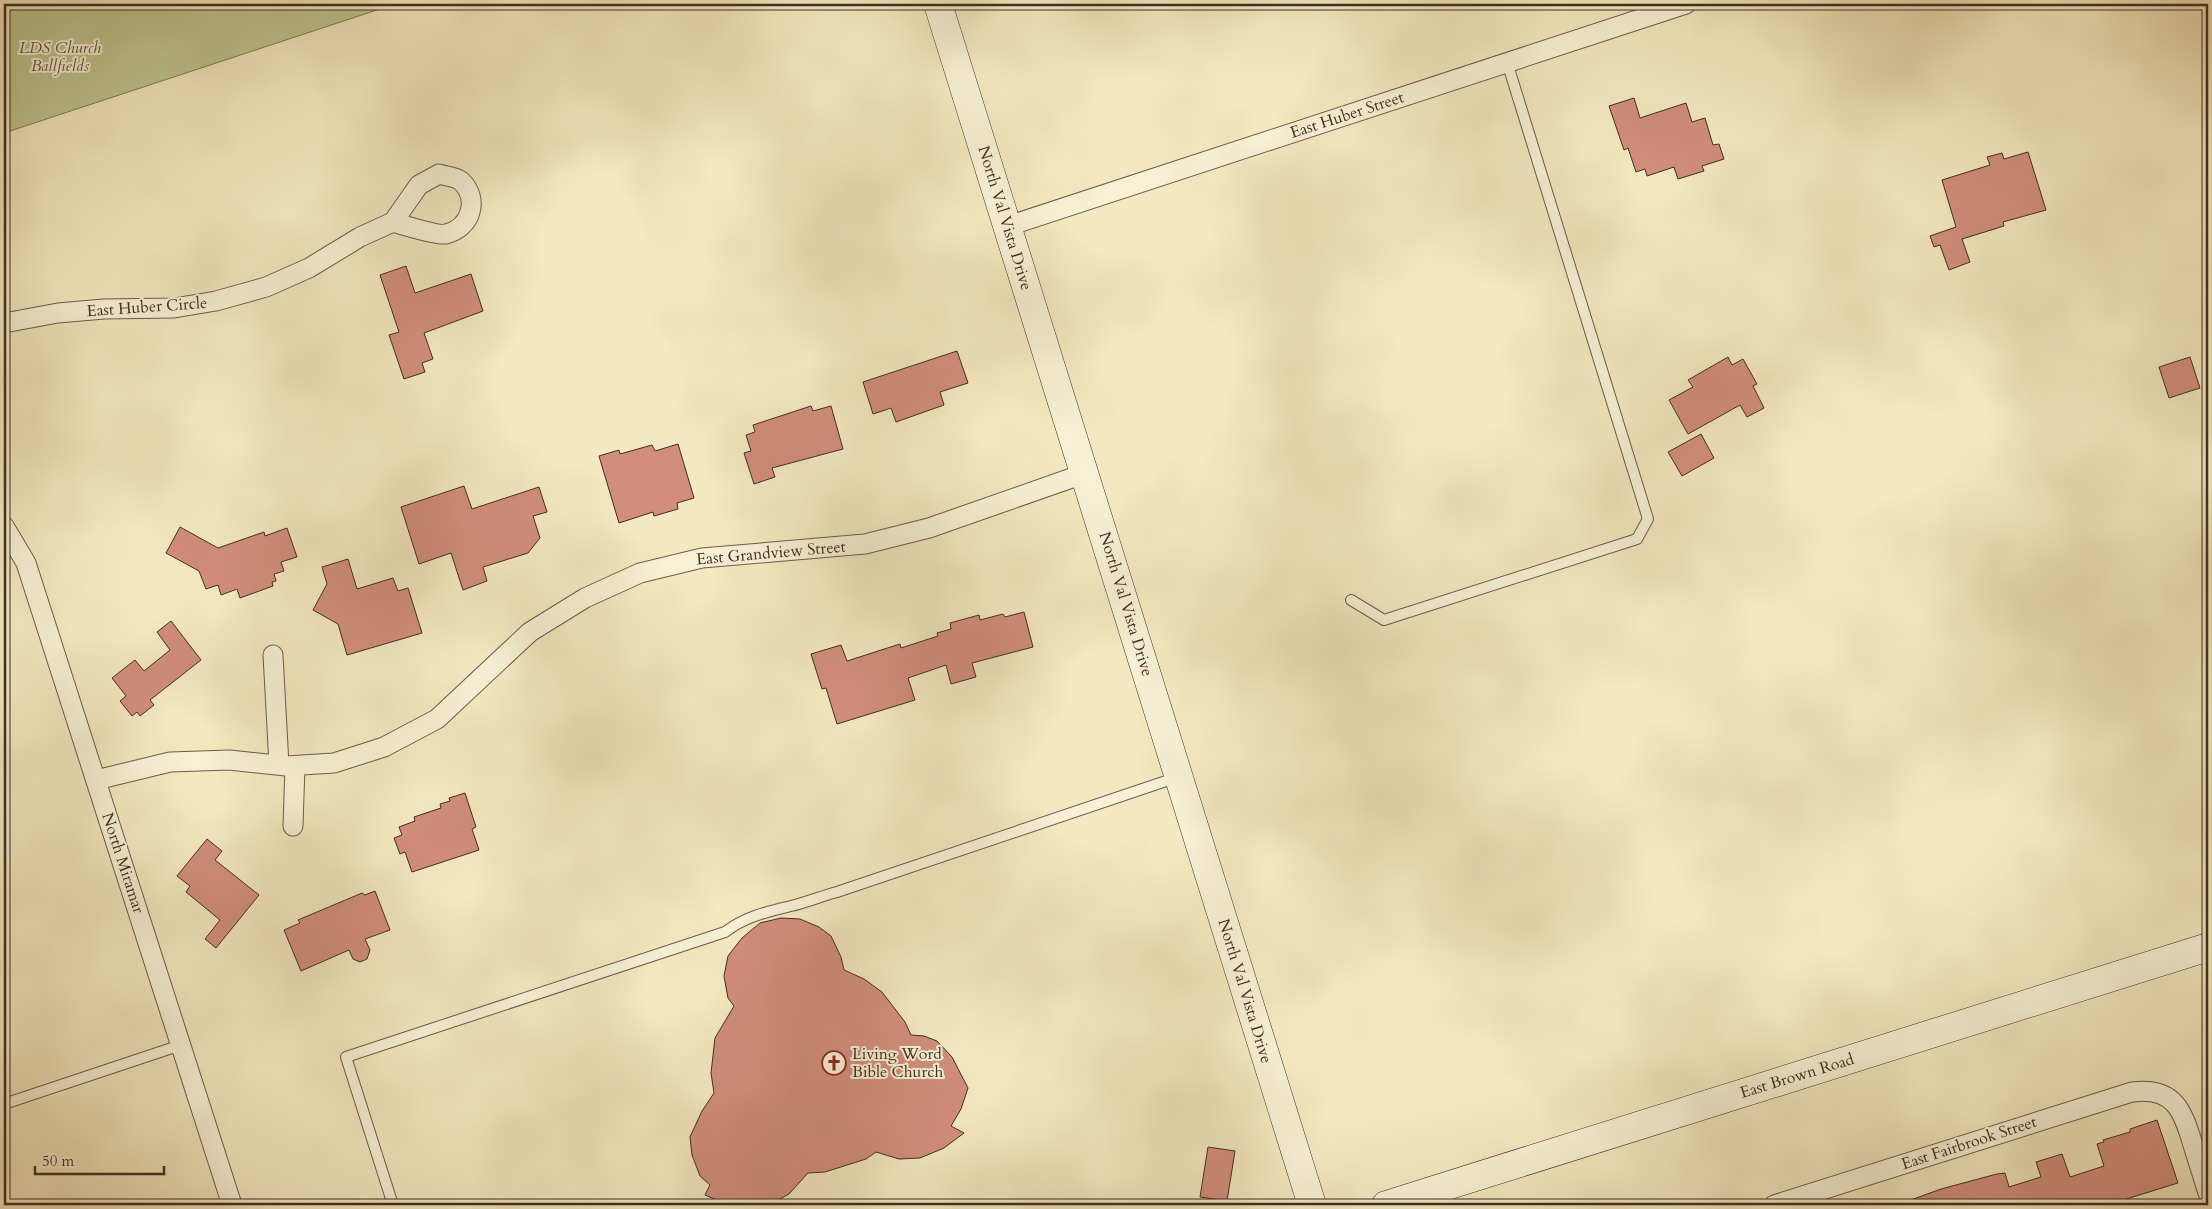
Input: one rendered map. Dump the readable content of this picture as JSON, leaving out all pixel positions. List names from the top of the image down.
{
  "streets": {
    "main road": ["North Val Vista Drive", "East Brown Road"],
    "street": [
      "East Huber Street",
      "East Huber Circle",
      "East Grandview Street",
      "North Miramar",
      "East Fairbrook Street"
    ]
  },
  "crossings": [
    ["East Huber Street", "North Val Vista Drive"],
    ["North Val Vista Drive", "East Grandview Street"],
    ["East Grandview Street", "North Miramar"]
  ],
  "parks": ["LDS Church Ballfields"],
  "places": {
    "church": ["Living Word Bible Church"]
  },
  "scale_bar": "50 m"
}
